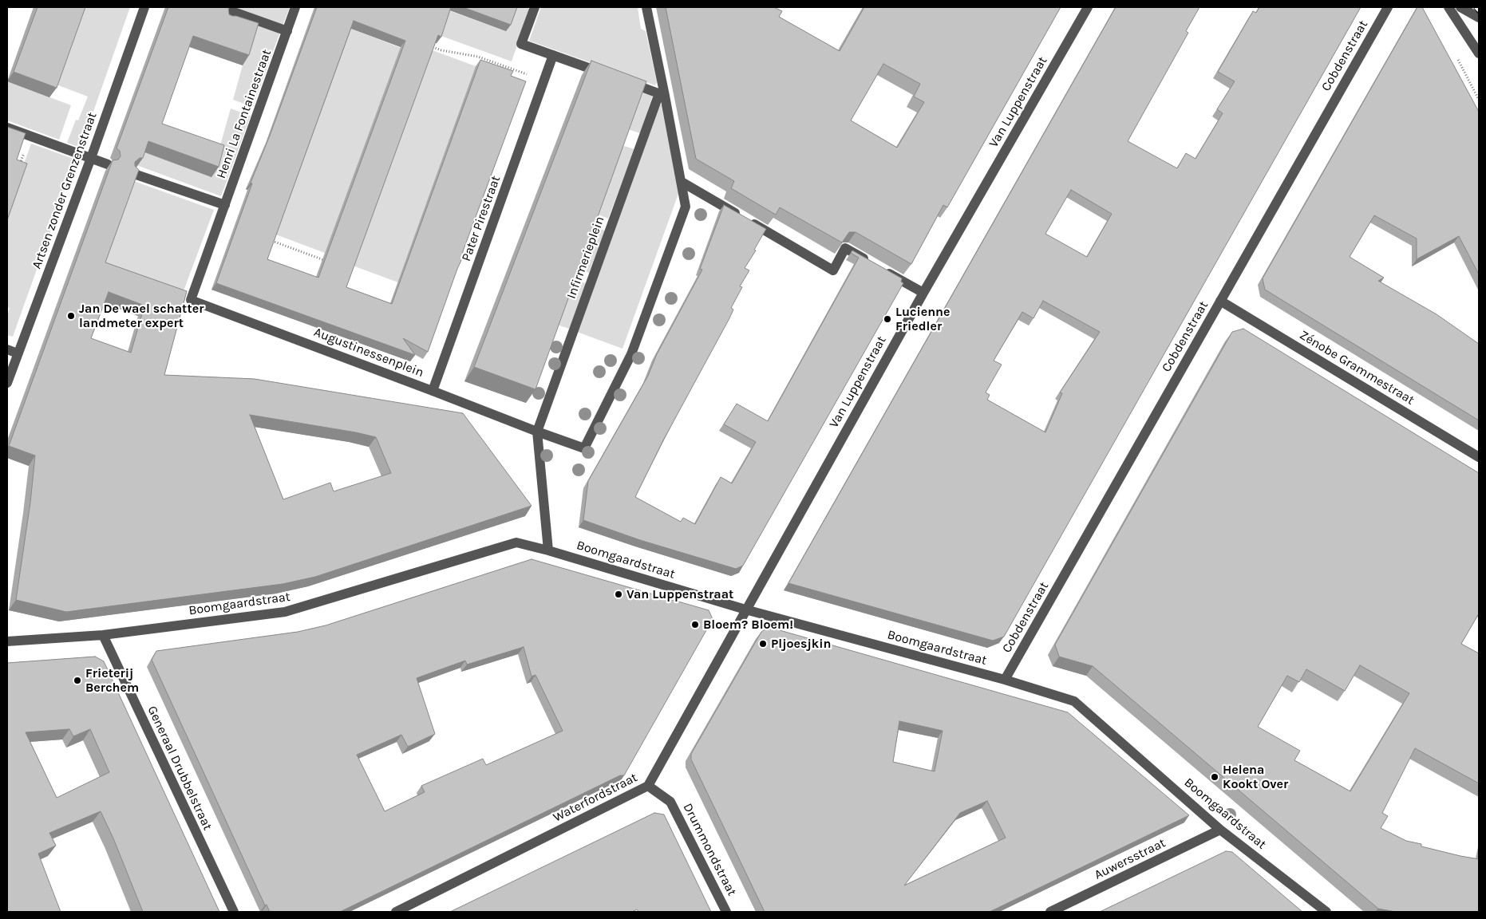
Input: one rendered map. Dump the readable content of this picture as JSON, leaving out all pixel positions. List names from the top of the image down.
{
  "streets": {
    "street": [
      "Cobdenstraat",
      "Van Luppenstraat",
      "Henri La Fontainestraat",
      "Artsen zonder Grenzenstraat",
      "Pater Pirestraat",
      "Infirmerieplein",
      "Augustinessenplein",
      "Zénobe Grammestraat",
      "Boomgaardstraat",
      "Generaal Drubbelstraat",
      "Waterfordstraat",
      "Drummondstraat",
      "Auwersstraat"
    ]
  },
  "crossings": [
    ["Cobdenstraat", "Zénobe Grammestraat"],
    ["Cobdenstraat", "Boomgaardstraat"],
    ["Van Luppenstraat", "Boomgaardstraat"],
    ["Van Luppenstraat", "Waterfordstraat"],
    ["Henri La Fontainestraat", "Augustinessenplein"],
    ["Pater Pirestraat", "Augustinessenplein"],
    ["Infirmerieplein", "Augustinessenplein"],
    ["Infirmerieplein", "Boomgaardstraat"],
    ["Boomgaardstraat", "Generaal Drubbelstraat"],
    ["Boomgaardstraat", "Waterfordstraat"],
    ["Boomgaardstraat", "Auwersstraat"],
    ["Waterfordstraat", "Drummondstraat"]
  ],
  "places": [
    "Jan De wael schatter landmeter expert",
    "Lucienne Friedler",
    "Van Luppenstraat",
    "Bloem? Bloem!",
    "Pljoesjkin",
    "Frieterij Berchem",
    "Helena Kookt Over"
  ]
}
